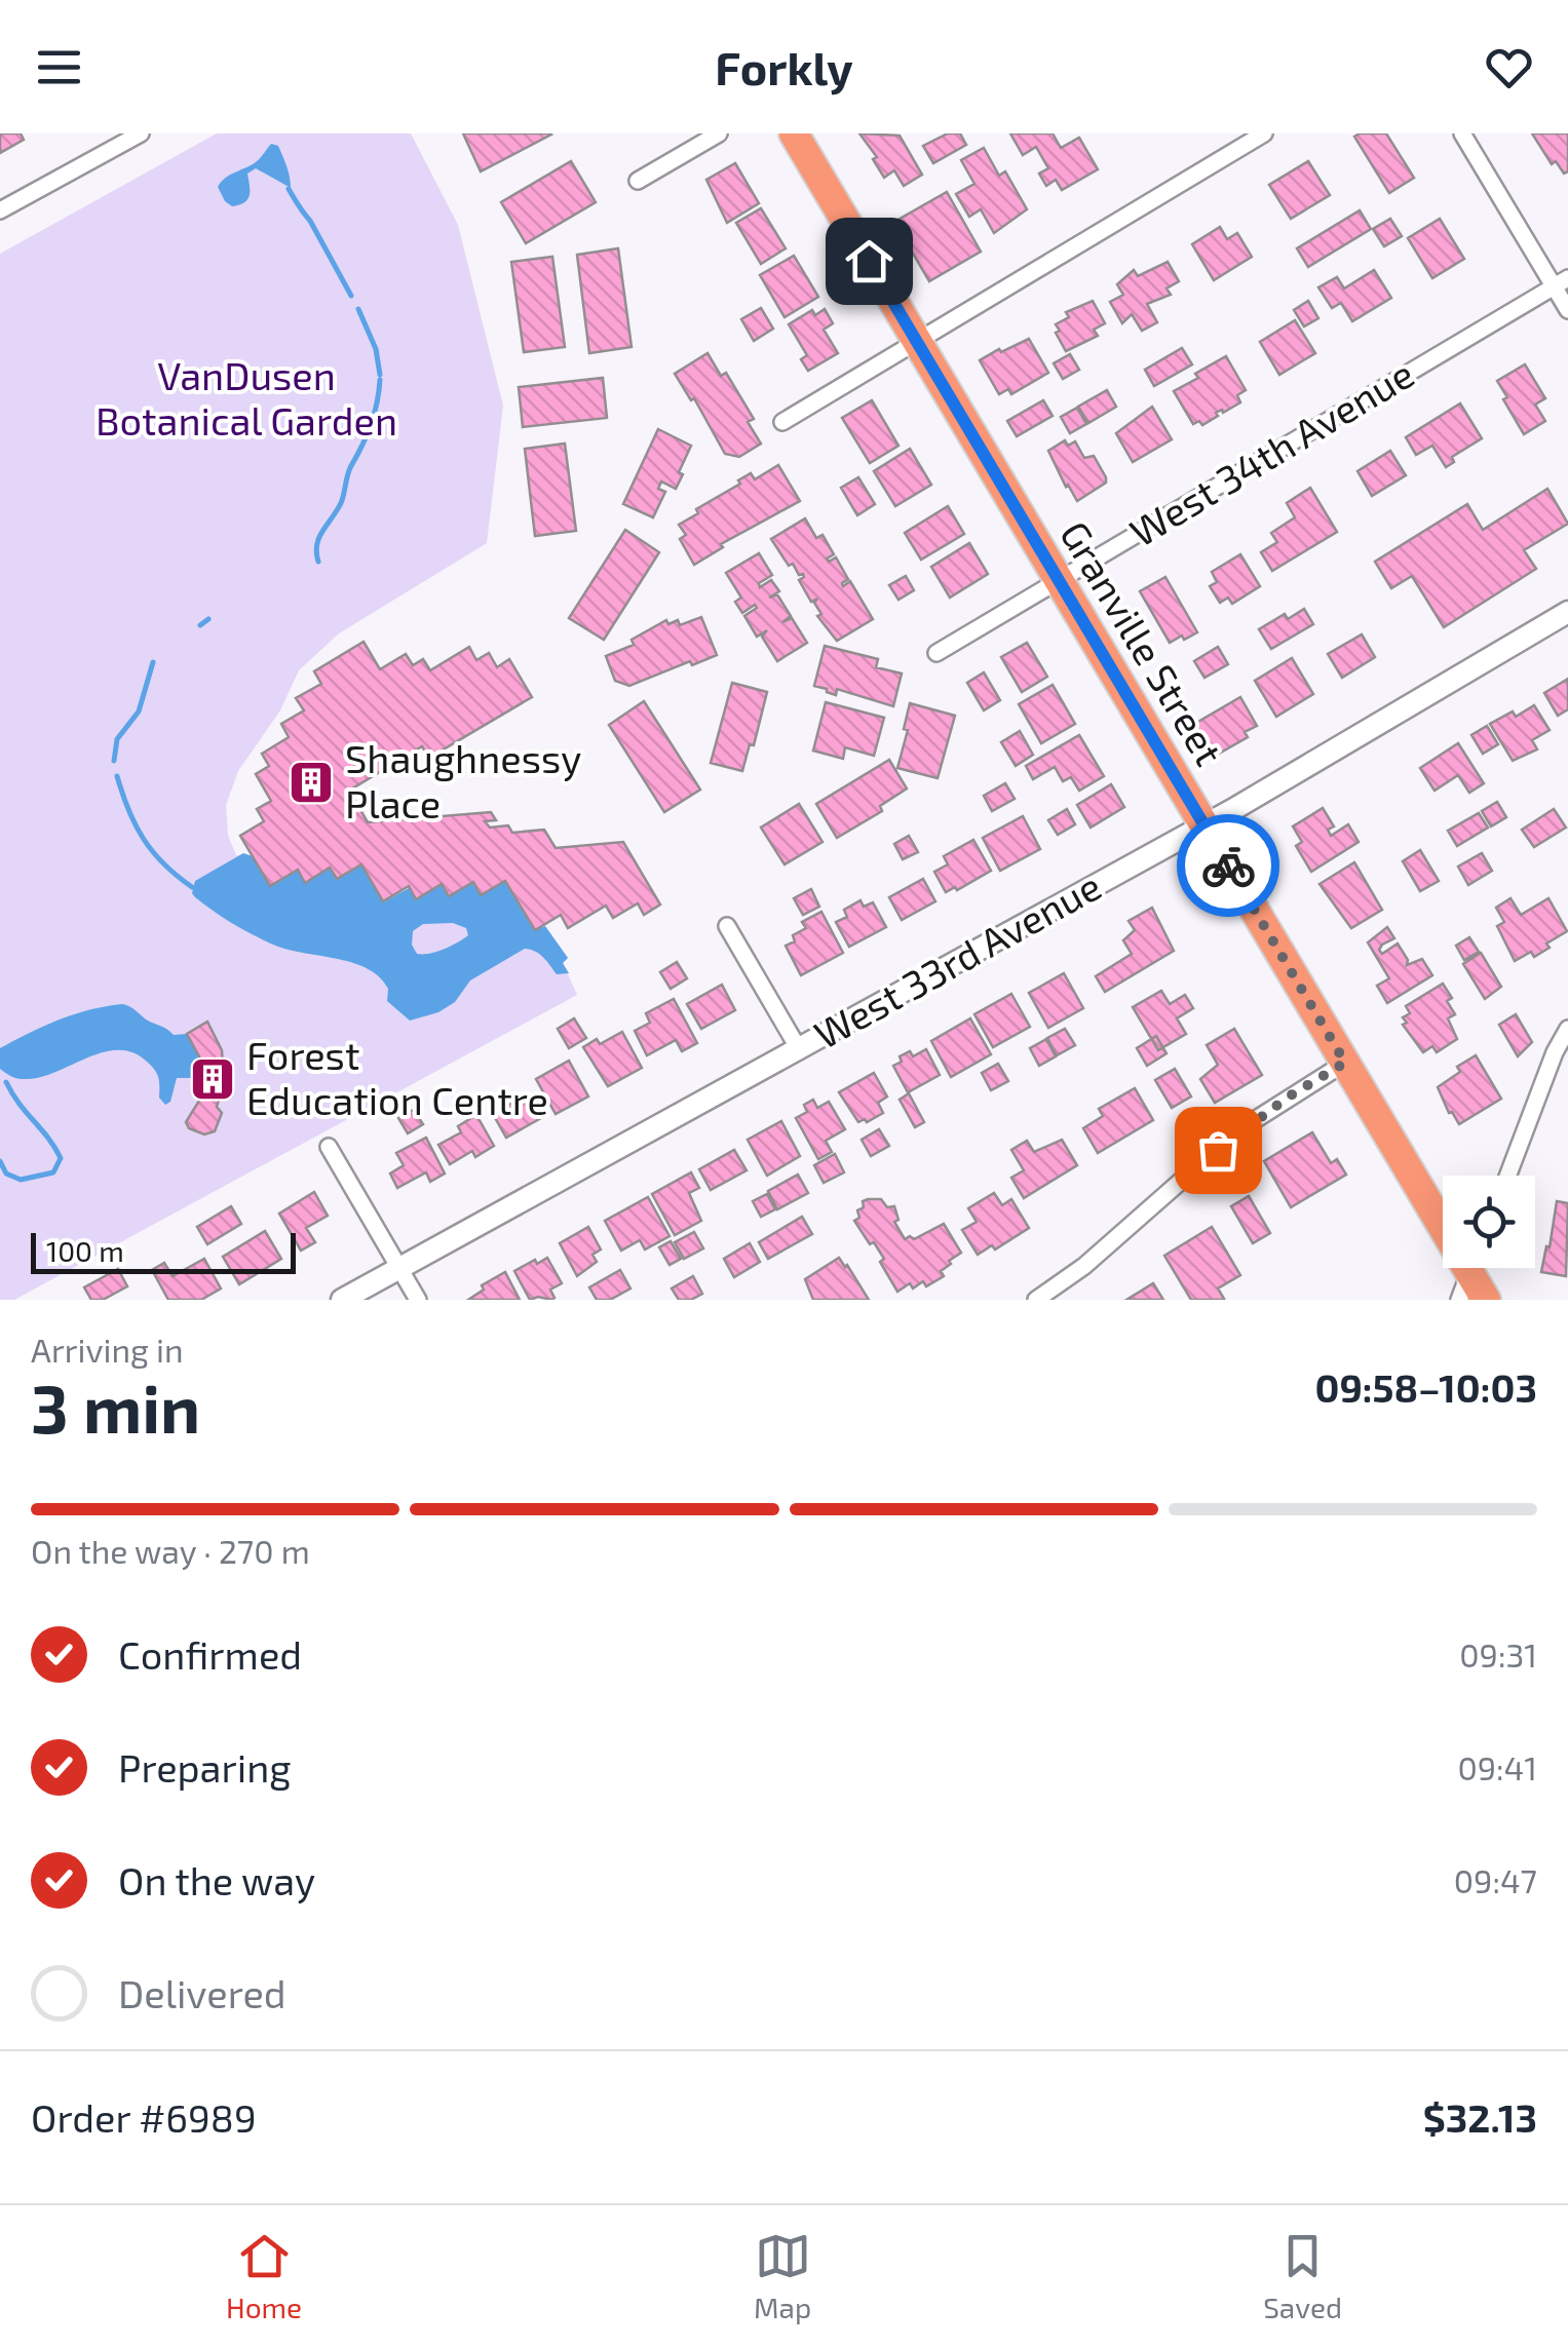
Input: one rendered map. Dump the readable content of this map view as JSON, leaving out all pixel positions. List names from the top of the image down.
{
  "streets": {
    "highway": ["Granville Street"],
    "street": ["West 34th Avenue", "West 33rd Avenue"]
  },
  "crossings": [
    ["West 34th Avenue", "Granville Street"],
    ["Granville Street", "West 33rd Avenue"]
  ],
  "parks": ["VanDusen Botanical Garden"],
  "places": {
    "building": ["Shaughnessy Place", "Forest Education Centre"]
  },
  "scale_bar": "100 m",
  "page": {
    "header": "Forkly",
    "scale": "100 m",
    "heading": ["3 min", "Arriving in", "09:58–10:03"],
    "panel": ["Order #6989", "$32.13"],
    "bar": "On the way · 270 m",
    "list": [
      ["Confirmed", "09:31"],
      ["Preparing", "09:41"],
      ["On the way", "09:47"],
      "Delivered"
    ],
    "tabs": ["Home", "Map", "Saved"]
  }
}
